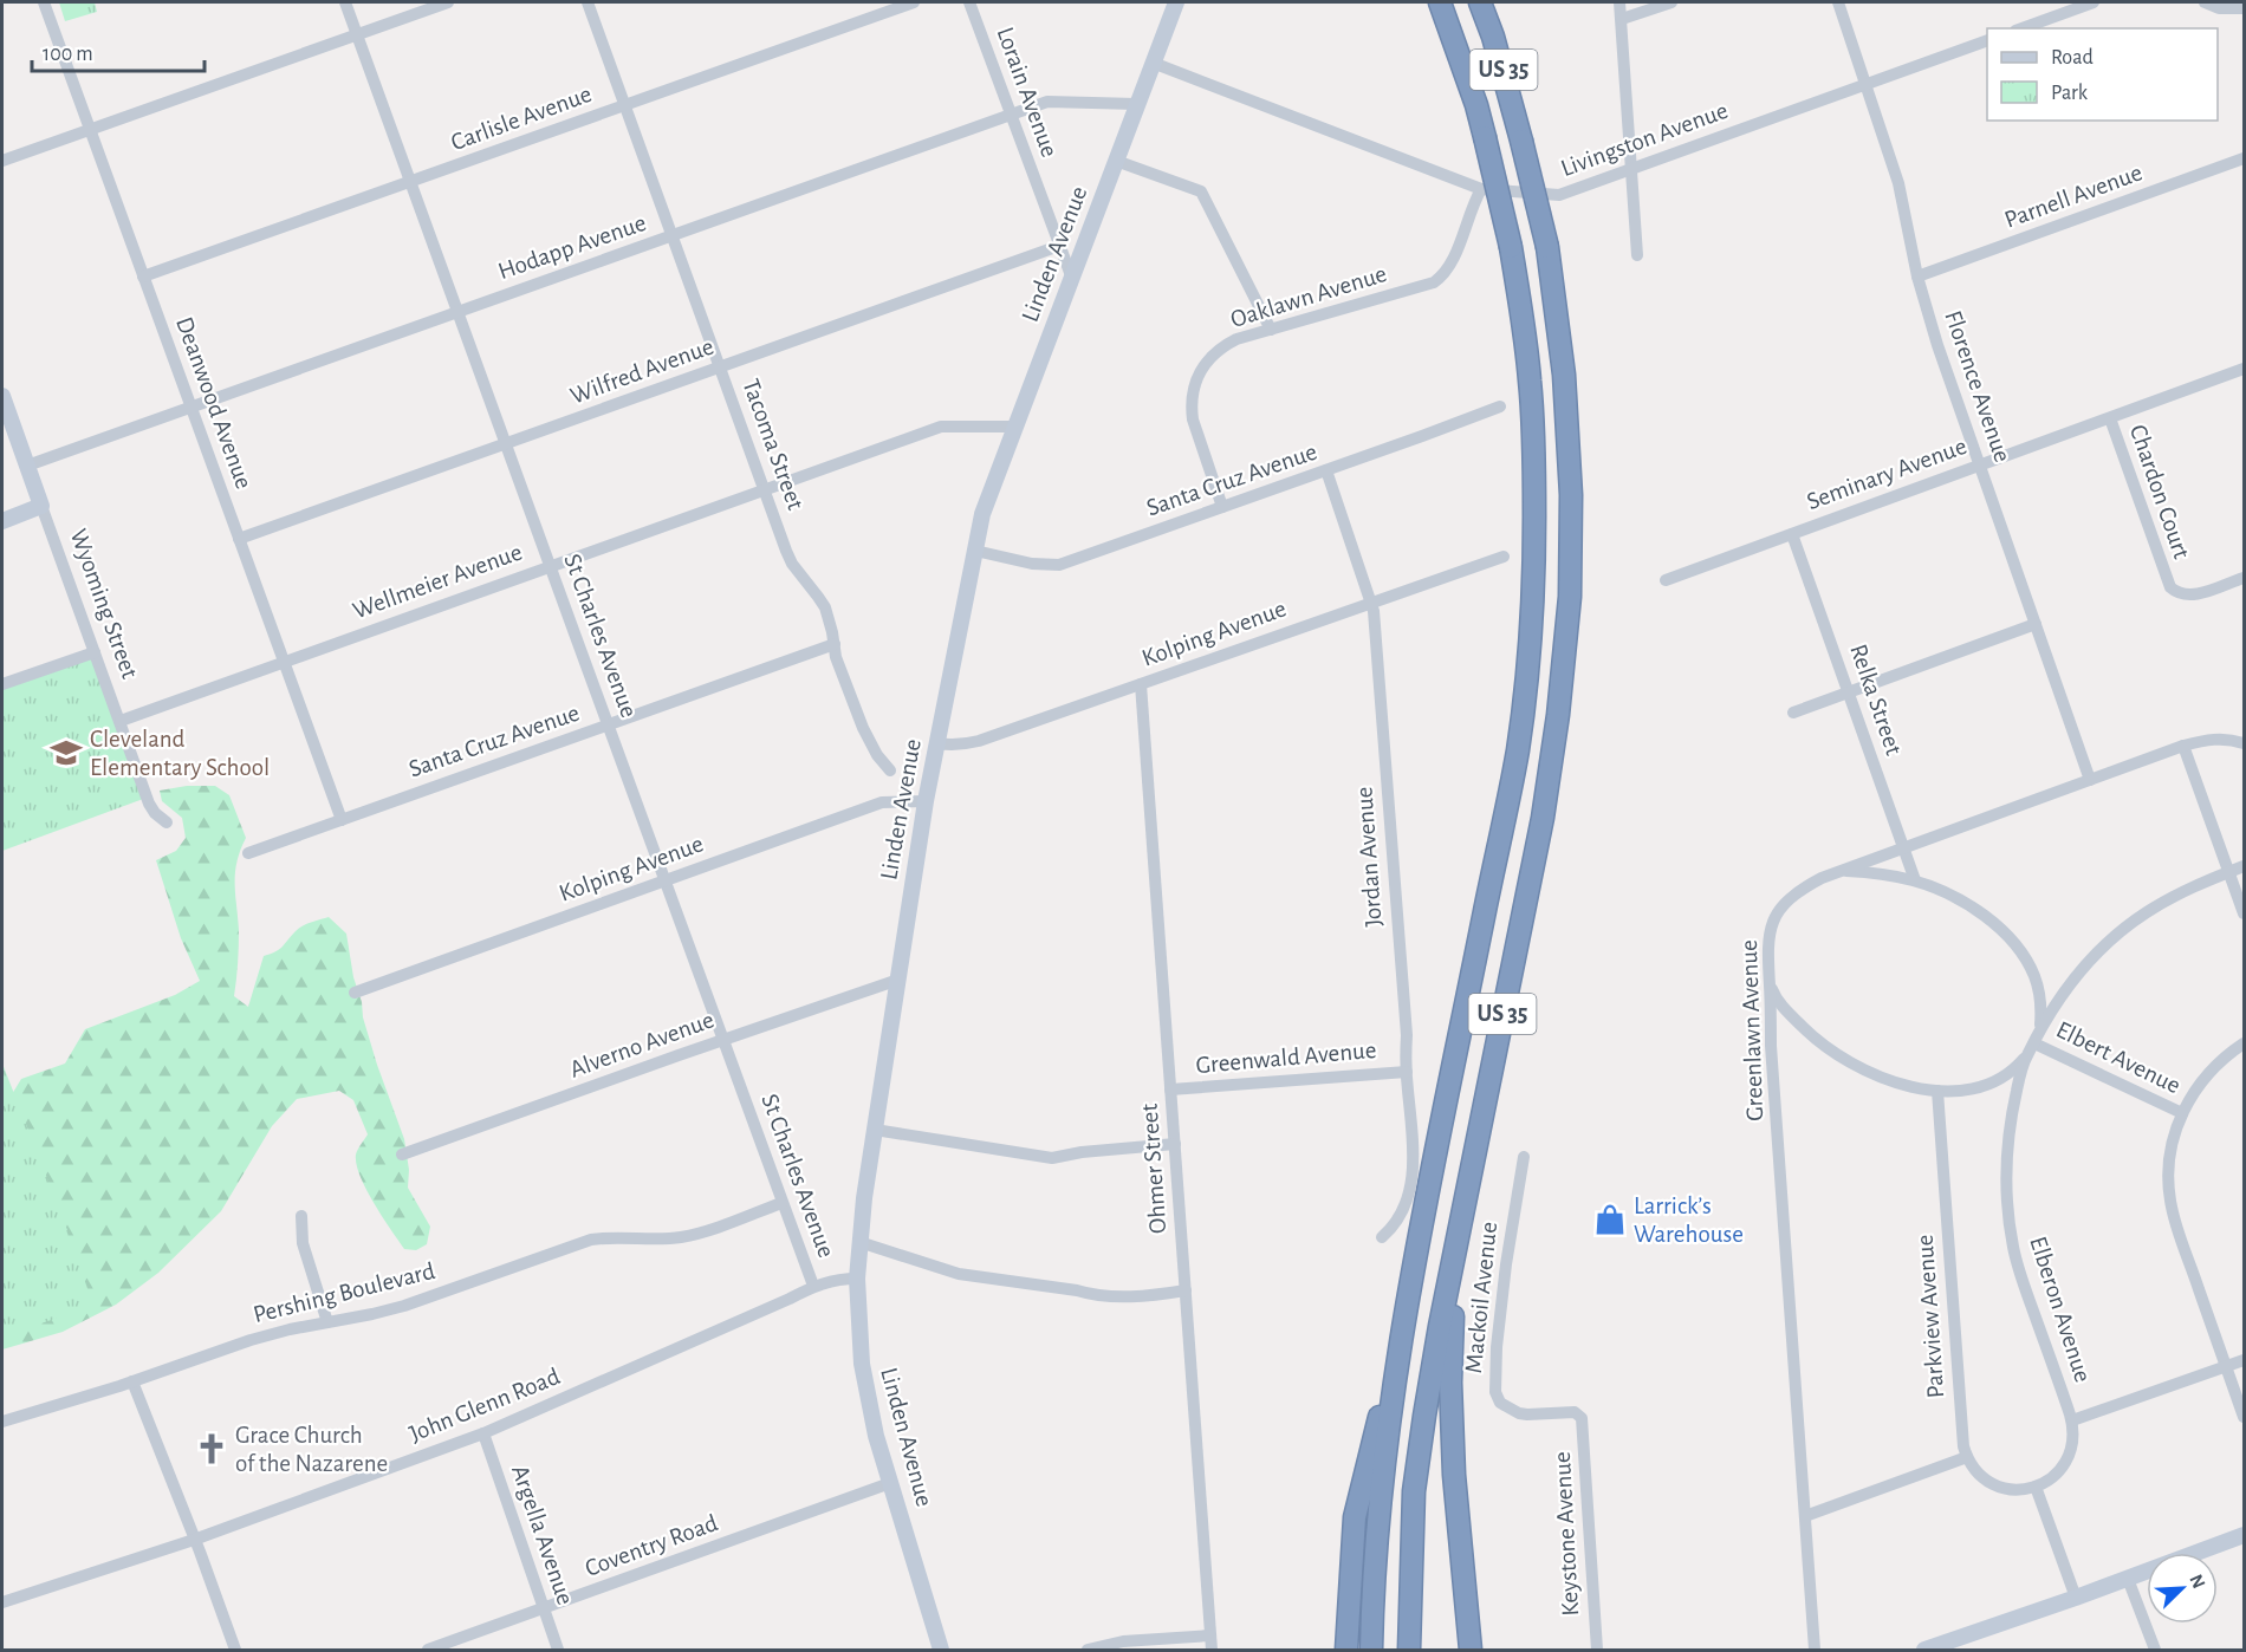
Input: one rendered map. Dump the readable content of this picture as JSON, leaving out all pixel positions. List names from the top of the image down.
{
  "streets": {
    "highway": ["US 35"],
    "main road": ["Linden Avenue", "Wyoming Street"],
    "street": [
      "Lorain Avenue",
      "Carlisle Avenue",
      "Livingston Avenue",
      "Parnell Avenue",
      "Hodapp Avenue",
      "Oaklawn Avenue",
      "Wilfred Avenue",
      "Florence Avenue",
      "Deanwood Avenue",
      "Tacoma Street",
      "Seminary Avenue",
      "Santa Cruz Avenue",
      "Chardon Court",
      "Wellmeier Avenue",
      "Kolping Avenue",
      "St Charles Avenue",
      "Relka Street",
      "Jordan Avenue",
      "Greenlawn Avenue",
      "Alverno Avenue",
      "Greenwald Avenue",
      "Elbert Avenue",
      "Ohmer Street",
      "Pershing Boulevard",
      "Mackoil Avenue",
      "Elberon Avenue",
      "Parkview Avenue",
      "John Glenn Road",
      "Keystone Avenue",
      "Argella Avenue",
      "Coventry Road"
    ]
  },
  "crossings": [
    ["Lorain Avenue", "Hodapp Avenue"],
    ["Lorain Avenue", "Linden Avenue"],
    ["Lorain Avenue", "Wilfred Avenue"],
    ["Carlisle Avenue", "Deanwood Avenue"],
    ["Carlisle Avenue", "Tacoma Street"],
    ["Carlisle Avenue", "St Charles Avenue"],
    ["Livingston Avenue", "Linden Avenue"],
    ["Livingston Avenue", "Oaklawn Avenue"],
    ["Livingston Avenue", "Florence Avenue"],
    ["Parnell Avenue", "Florence Avenue"],
    ["Hodapp Avenue", "Linden Avenue"],
    ["Hodapp Avenue", "Deanwood Avenue"],
    ["Hodapp Avenue", "Tacoma Street"],
    ["Hodapp Avenue", "Wyoming Street"],
    ["Hodapp Avenue", "St Charles Avenue"],
    ["Linden Avenue", "Santa Cruz Avenue"],
    ["Linden Avenue", "Wellmeier Avenue"],
    ["Linden Avenue", "Kolping Avenue"],
    ["Linden Avenue", "Alverno Avenue"],
    ["Linden Avenue", "John Glenn Road"],
    ["Linden Avenue", "Coventry Road"],
    ["Oaklawn Avenue", "Santa Cruz Avenue"],
    ["Wilfred Avenue", "Deanwood Avenue"],
    ["Wilfred Avenue", "Tacoma Street"],
    ["Wilfred Avenue", "St Charles Avenue"],
    ["Florence Avenue", "Seminary Avenue"],
    ["Florence Avenue", "Greenlawn Avenue"],
    ["Deanwood Avenue", "Santa Cruz Avenue"],
    ["Deanwood Avenue", "Wellmeier Avenue"],
    ["Tacoma Street", "Santa Cruz Avenue"],
    ["Tacoma Street", "Wellmeier Avenue"],
    ["Seminary Avenue", "Chardon Court"],
    ["Seminary Avenue", "Relka Street"],
    ["Santa Cruz Avenue", "St Charles Avenue"],
    ["Santa Cruz Avenue", "Jordan Avenue"],
    ["Wellmeier Avenue", "Wyoming Street"],
    ["Wellmeier Avenue", "St Charles Avenue"],
    ["Kolping Avenue", "St Charles Avenue"],
    ["Kolping Avenue", "Jordan Avenue"],
    ["Kolping Avenue", "Ohmer Street"],
    ["St Charles Avenue", "Alverno Avenue"],
    ["St Charles Avenue", "Pershing Boulevard"],
    ["St Charles Avenue", "John Glenn Road"],
    ["Relka Street", "Greenlawn Avenue"],
    ["Relka Street", "Elbert Avenue"],
    ["Relka Street", "Elberon Avenue"],
    ["Relka Street", "Parkview Avenue"],
    ["Jordan Avenue", "Greenwald Avenue"],
    ["Greenlawn Avenue", "Elbert Avenue"],
    ["Greenlawn Avenue", "Elberon Avenue"],
    ["Greenlawn Avenue", "Parkview Avenue"],
    ["Greenwald Avenue", "Ohmer Street"],
    ["Elbert Avenue", "Elberon Avenue"],
    ["Elbert Avenue", "Parkview Avenue"],
    ["Mackoil Avenue", "Keystone Avenue"],
    ["Elberon Avenue", "Parkview Avenue"],
    ["John Glenn Road", "Argella Avenue"],
    ["Argella Avenue", "Coventry Road"]
  ],
  "places": {
    "school or university": ["Cleveland Elementary School"],
    "shop": ["Larrick’s Warehouse"],
    "church": ["Grace Church of the Nazarene"]
  },
  "legend": ["Road", "Park"],
  "scale_bar": "100 m",
  "north": "top right"
}
